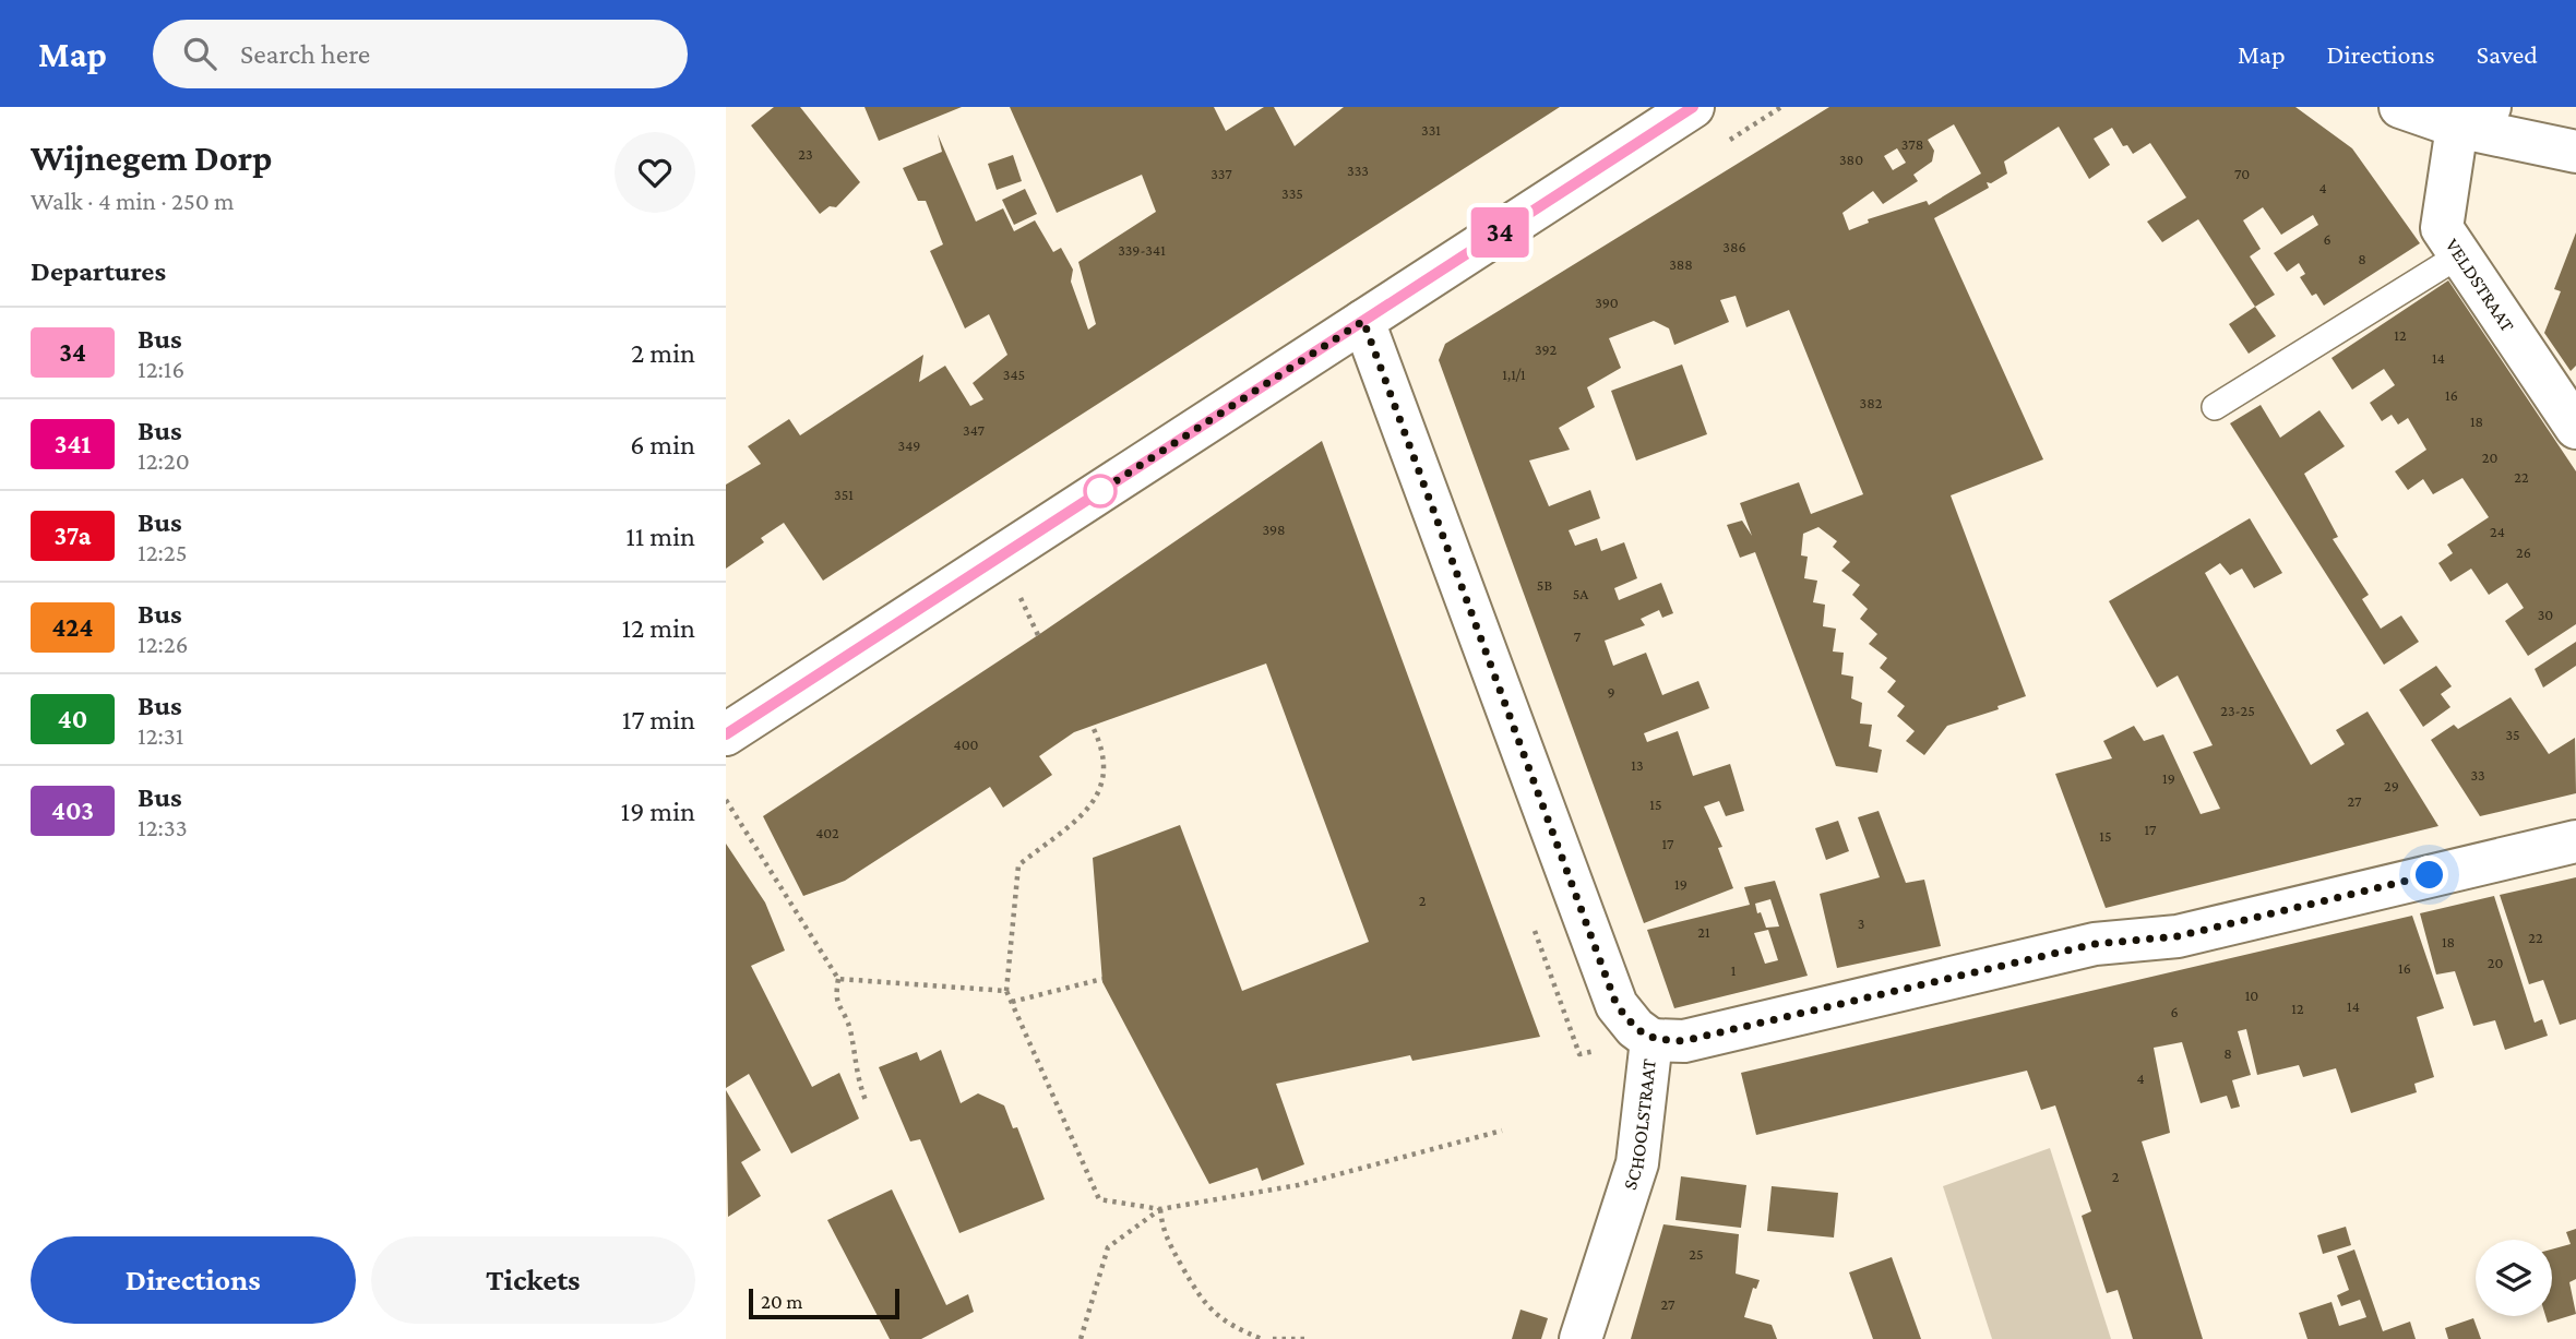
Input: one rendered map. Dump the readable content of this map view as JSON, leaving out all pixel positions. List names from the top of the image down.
{
  "streets": {
    "street": ["VELDSTRAAT", "SCHOOLSTRAAT"]
  },
  "lines": ["bus line 34"],
  "house_numbers": [
    "331",
    "378",
    "23",
    "380",
    "333",
    "337",
    "70",
    "4",
    "335",
    "6",
    "386",
    "339-341",
    "8",
    "388",
    "390",
    "12",
    "392",
    "14",
    "345",
    "1,1/1",
    "16",
    "382",
    "18",
    "347",
    "349",
    "20",
    "22",
    "351",
    "398",
    "24",
    "26",
    "5B",
    "5A",
    "30",
    "7",
    "9",
    "23-25",
    "35",
    "400",
    "13",
    "33",
    "19",
    "29",
    "27",
    "15",
    "17",
    "402",
    "15",
    "17",
    "19",
    "2",
    "3",
    "21",
    "22",
    "18",
    "20",
    "16",
    "1",
    "10",
    "14",
    "12",
    "6",
    "8",
    "4",
    "2",
    "25",
    "27"
  ],
  "scale_bar": "20 m",
  "page": {
    "header": "Map",
    "search": "Search here",
    "nav": ["Map", "Directions", "Saved"],
    "heading": [
      ["Wijnegem Dorp", "Walk · 4 min · 250 m"],
      "Departures"
    ],
    "on_map": "34",
    "list": [
      {
        "mark": "34",
        "name": "Bus",
        "note": "12:16",
        "value": "2 min"
      },
      {
        "mark": "341",
        "name": "Bus",
        "note": "12:20",
        "value": "6 min"
      },
      {
        "mark": "37a",
        "name": "Bus",
        "note": "12:25",
        "value": "11 min"
      },
      {
        "mark": "424",
        "name": "Bus",
        "note": "12:26",
        "value": "12 min"
      },
      {
        "mark": "40",
        "name": "Bus",
        "note": "12:31",
        "value": "17 min"
      },
      {
        "mark": "403",
        "name": "Bus",
        "note": "12:33",
        "value": "19 min"
      }
    ],
    "buttons": ["Directions", "Tickets"],
    "scale": "20 m"
  }
}
